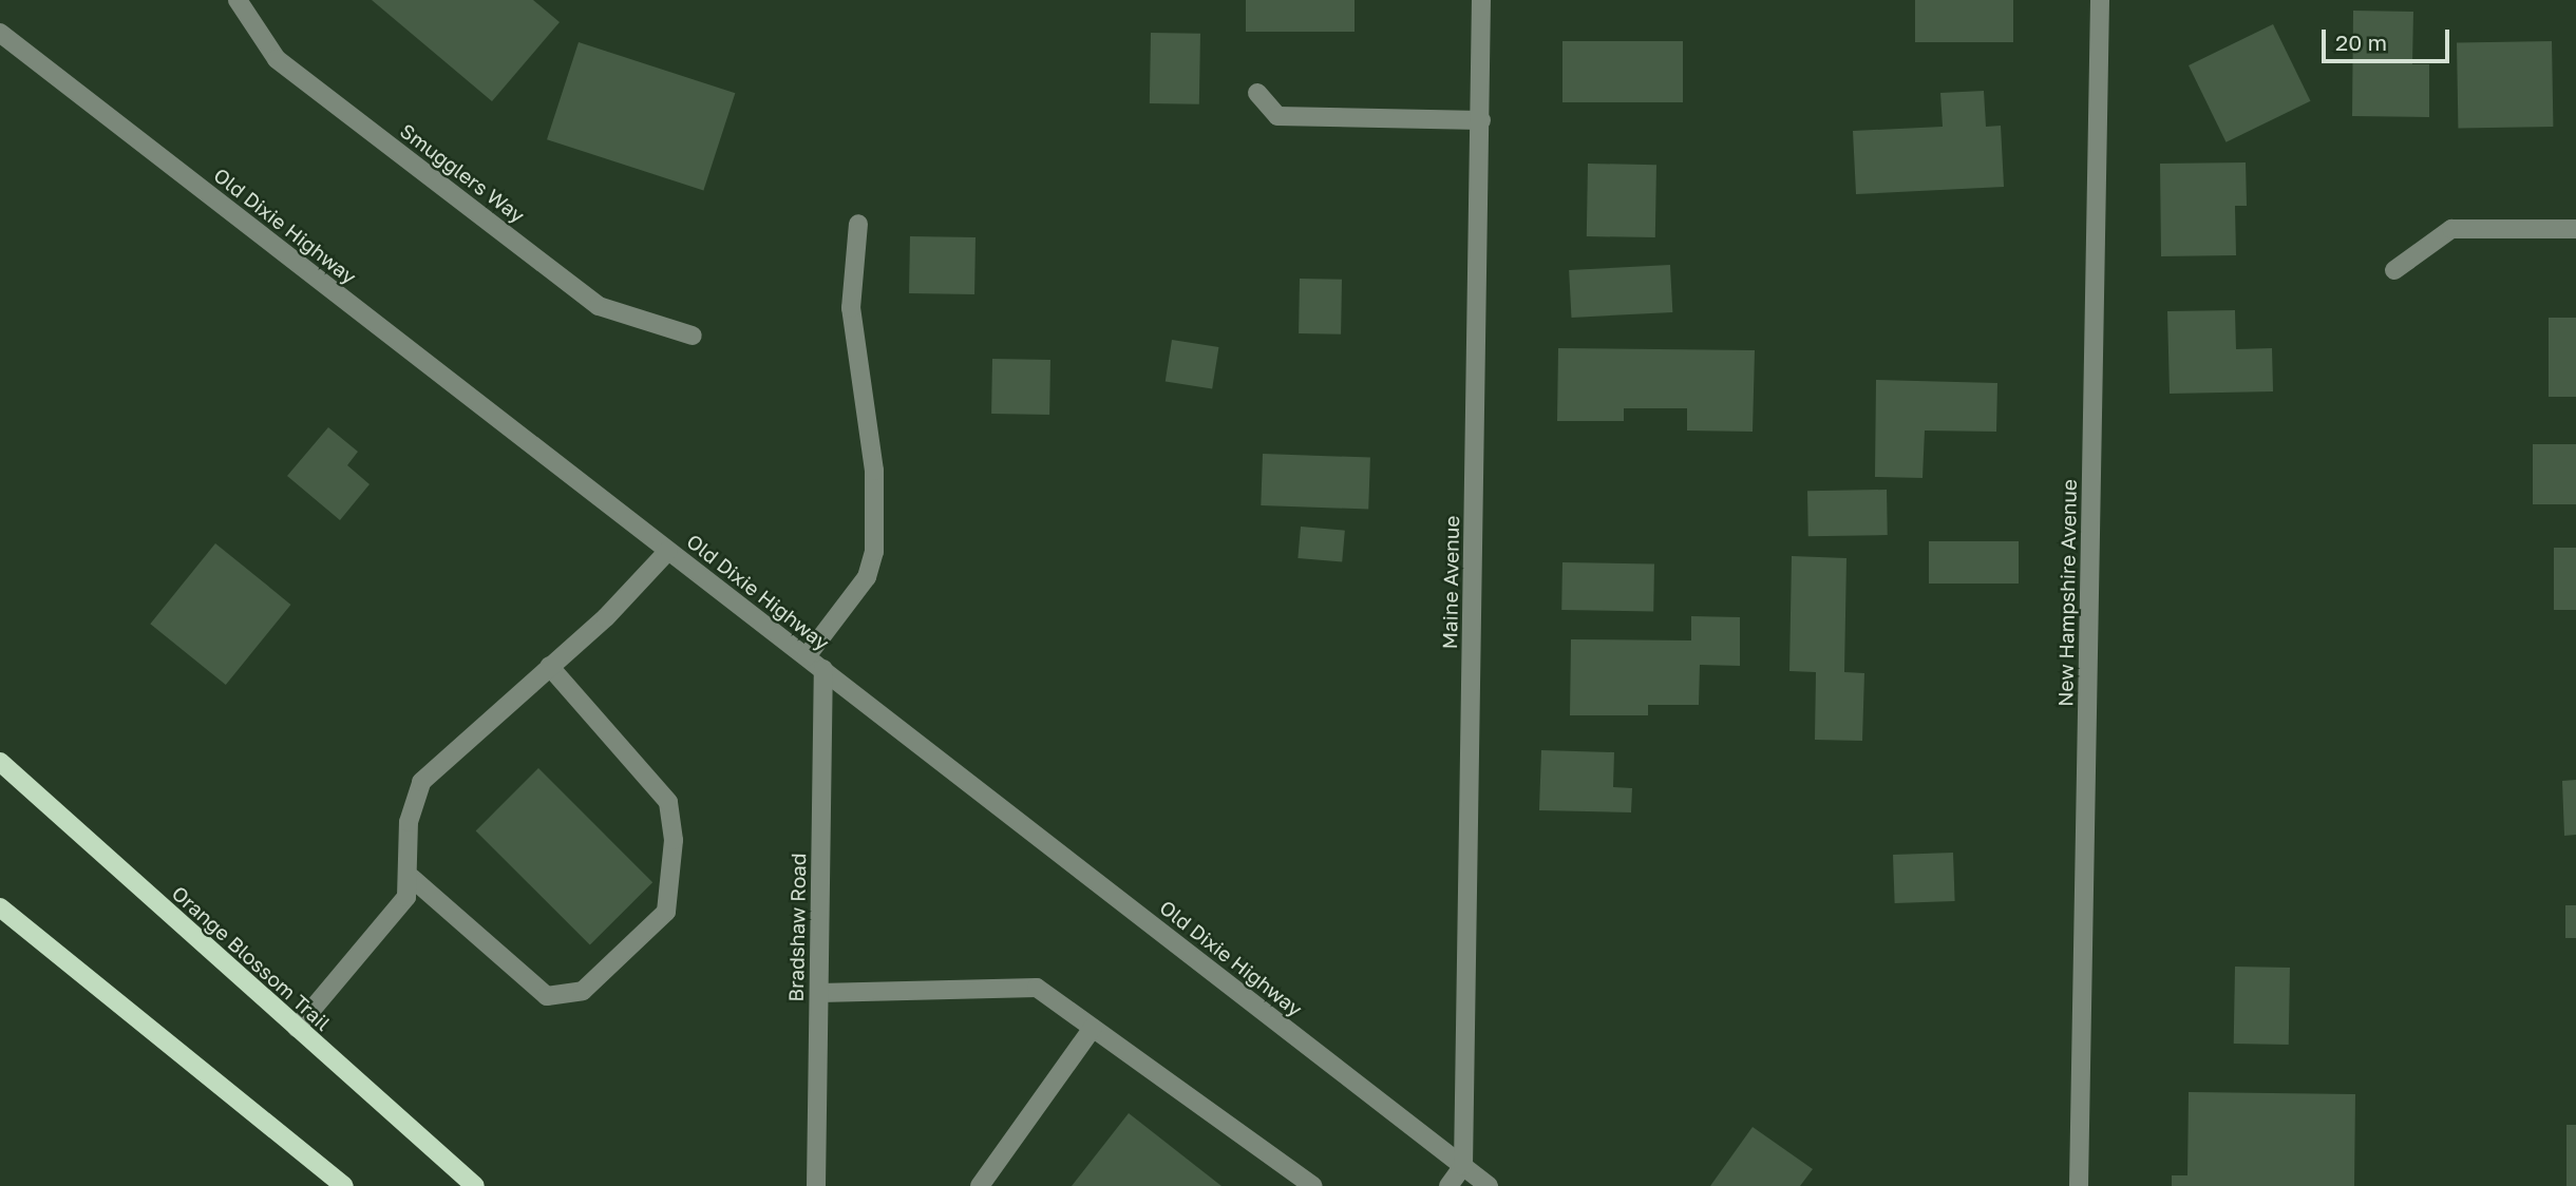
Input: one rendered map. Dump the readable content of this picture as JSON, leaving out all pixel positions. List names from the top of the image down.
{
  "streets": {
    "main road": ["Orange Blossom Trail"],
    "street": [
      "Smugglers Way",
      "Old Dixie Highway",
      "Maine Avenue",
      "New Hampshire Avenue",
      "Bradshaw Road"
    ]
  },
  "crossings": [
    ["Old Dixie Highway", "Maine Avenue"],
    ["Old Dixie Highway", "Bradshaw Road"]
  ],
  "scale_bar": "20 m"
}
